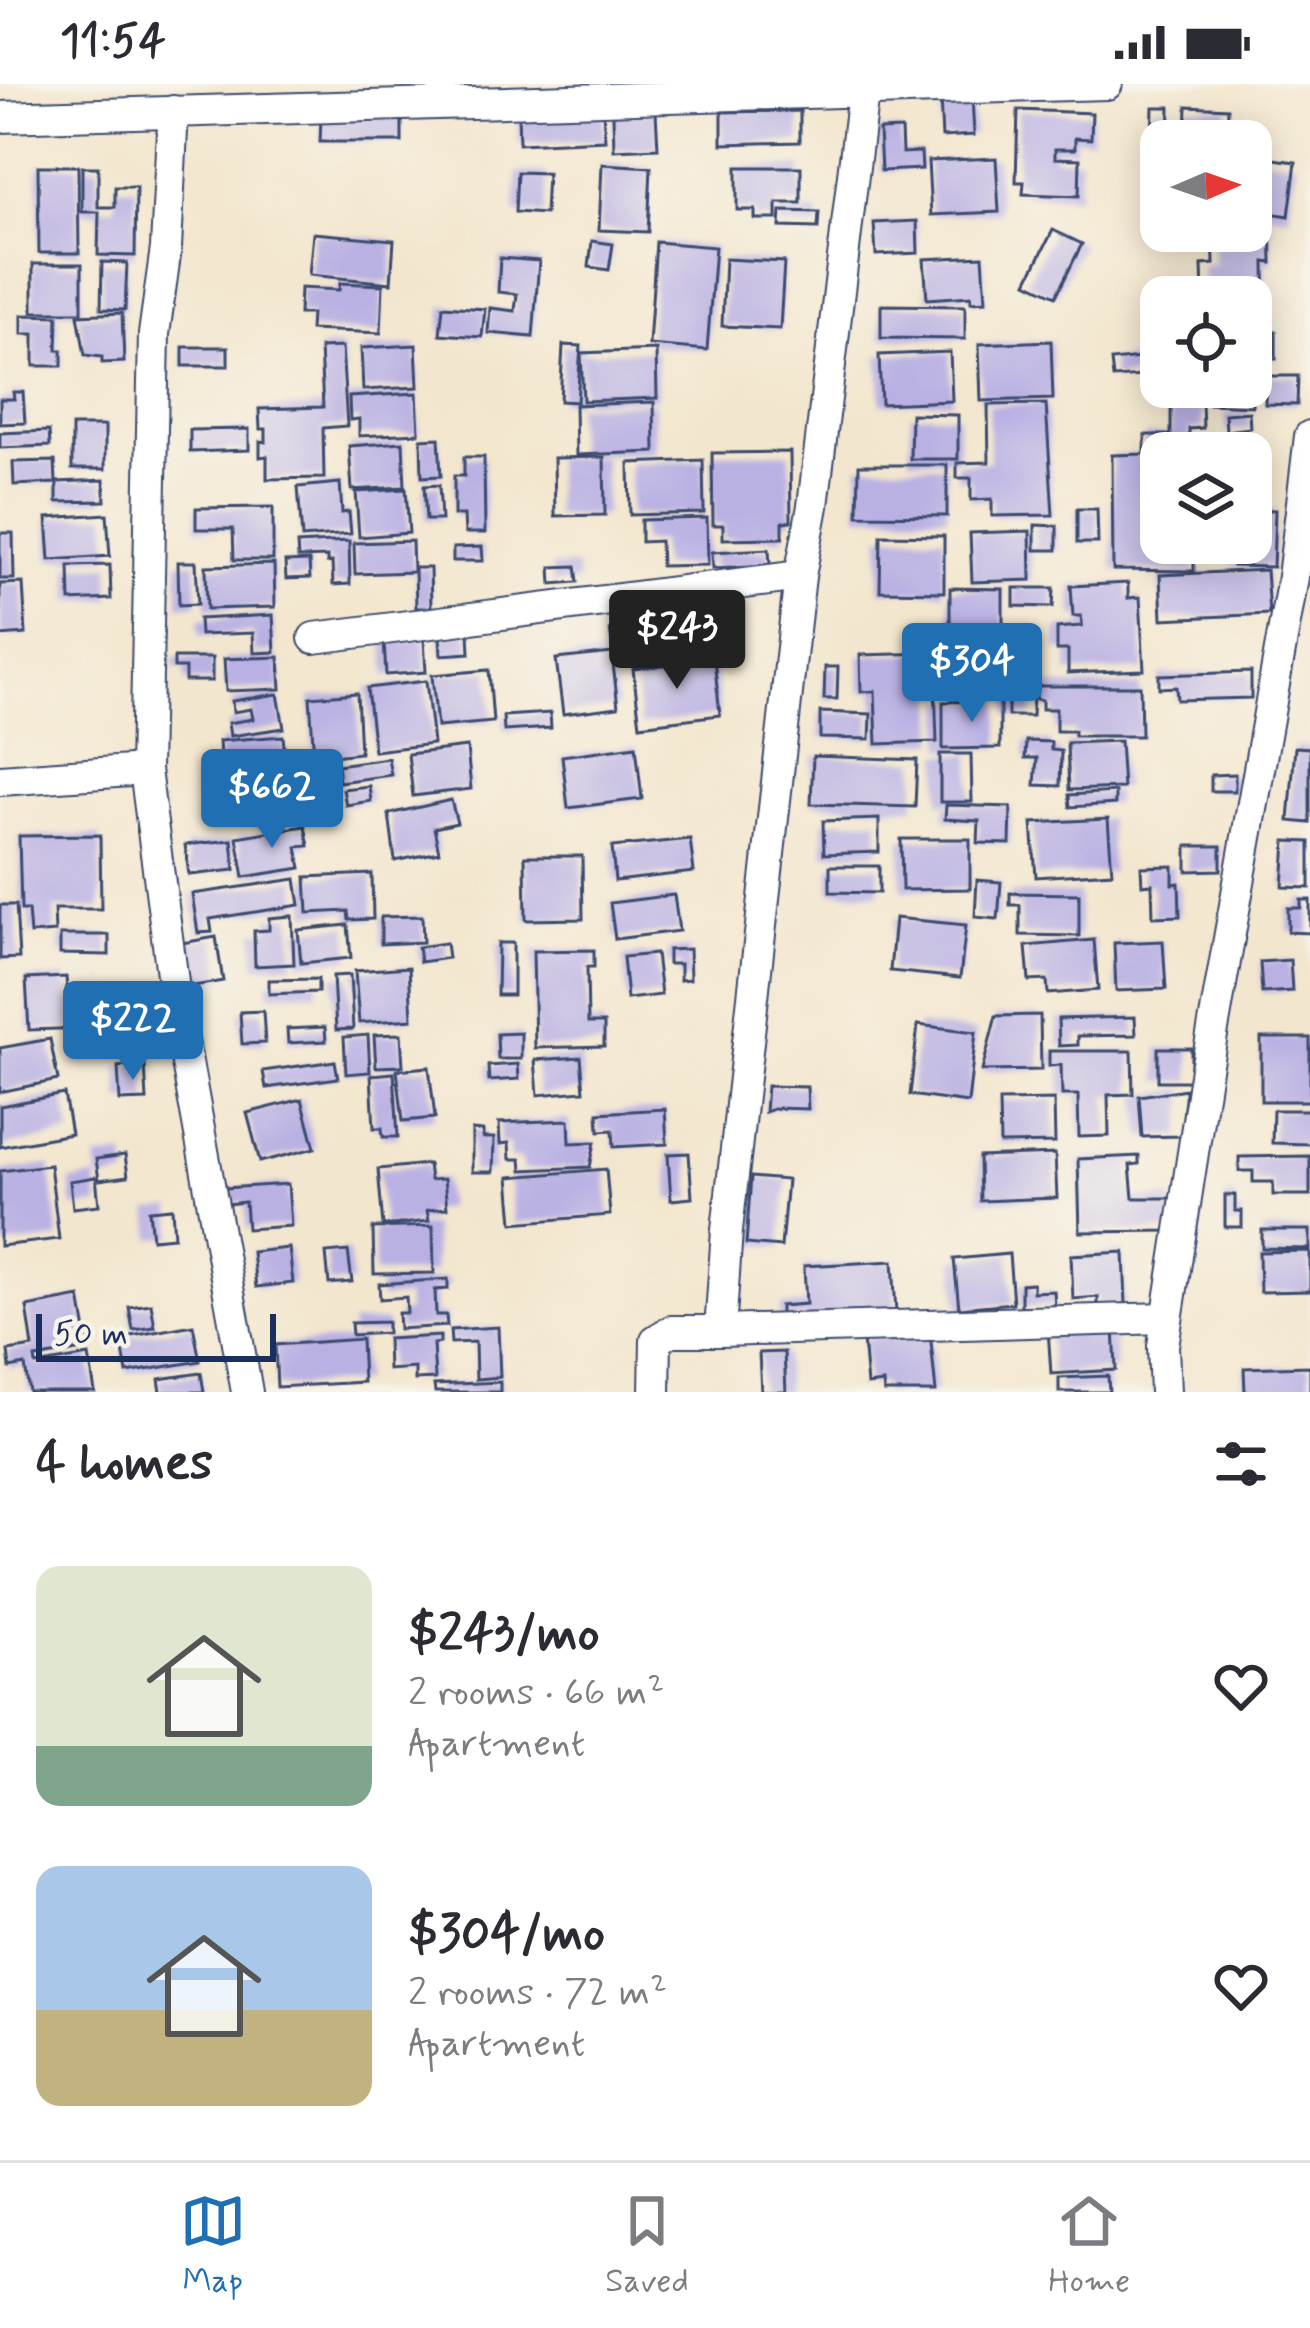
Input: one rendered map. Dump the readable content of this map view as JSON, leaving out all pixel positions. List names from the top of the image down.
{
  "scale_bar": "50 m",
  "north": "right",
  "page": {
    "status": "11:54",
    "price": [
      "$243",
      "$304",
      "$662",
      "$222"
    ],
    "scale": "50 m",
    "heading": "4 homes",
    "list": [
      {
        "name": "$243/mo",
        "note": "2 rooms · 66 m² · Apartment"
      },
      {
        "name": "$304/mo",
        "note": "2 rooms · 72 m² · Apartment"
      }
    ],
    "tabs": ["Map", "Saved", "Home"]
  }
}
